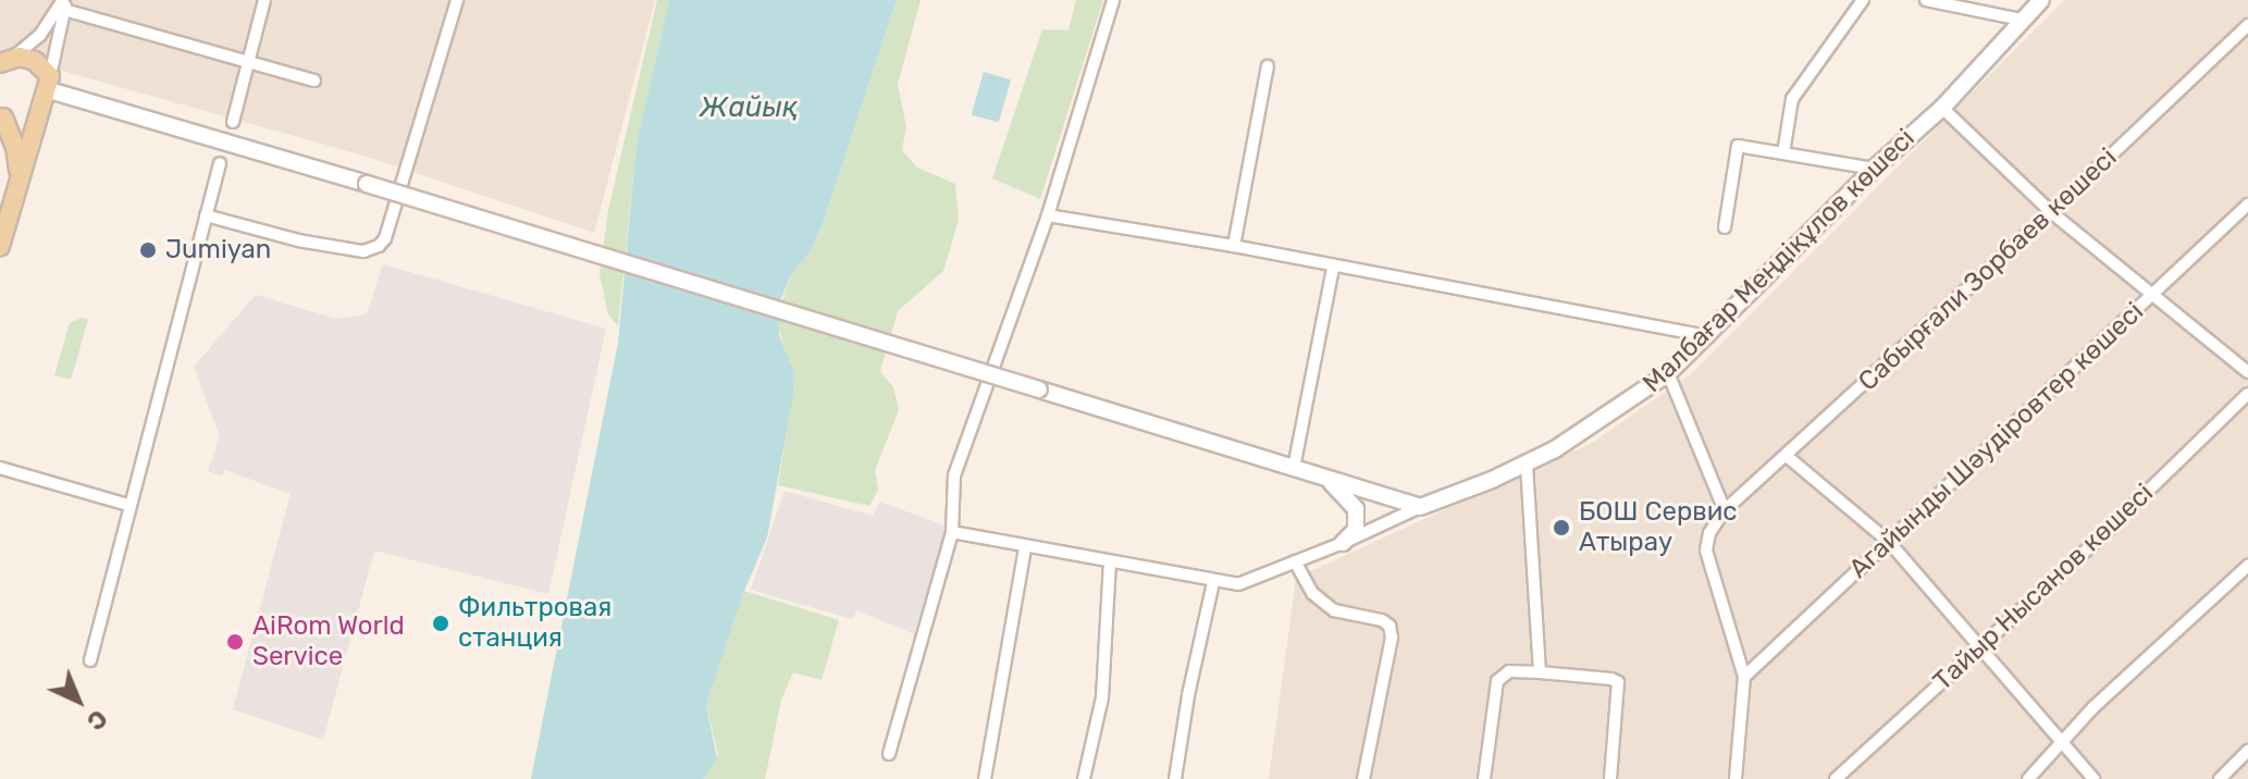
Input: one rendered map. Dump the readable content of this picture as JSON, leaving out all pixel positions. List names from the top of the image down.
{
  "streets": {
    "main road": ["Малбағар Меңдіқұлов көшесі"],
    "street": ["Сабырғали Зорбаев көшесі", "Агайынды Шәудіровтер көшесi", "Тайыр Нысанов көшесi"]
  },
  "water": ["Жайық"],
  "places": [
    "Jumiyan",
    "БОШ Сервис Атырау",
    "Фильтровая станция",
    "AiRom World Service"
  ],
  "north": "bottom right"
}
